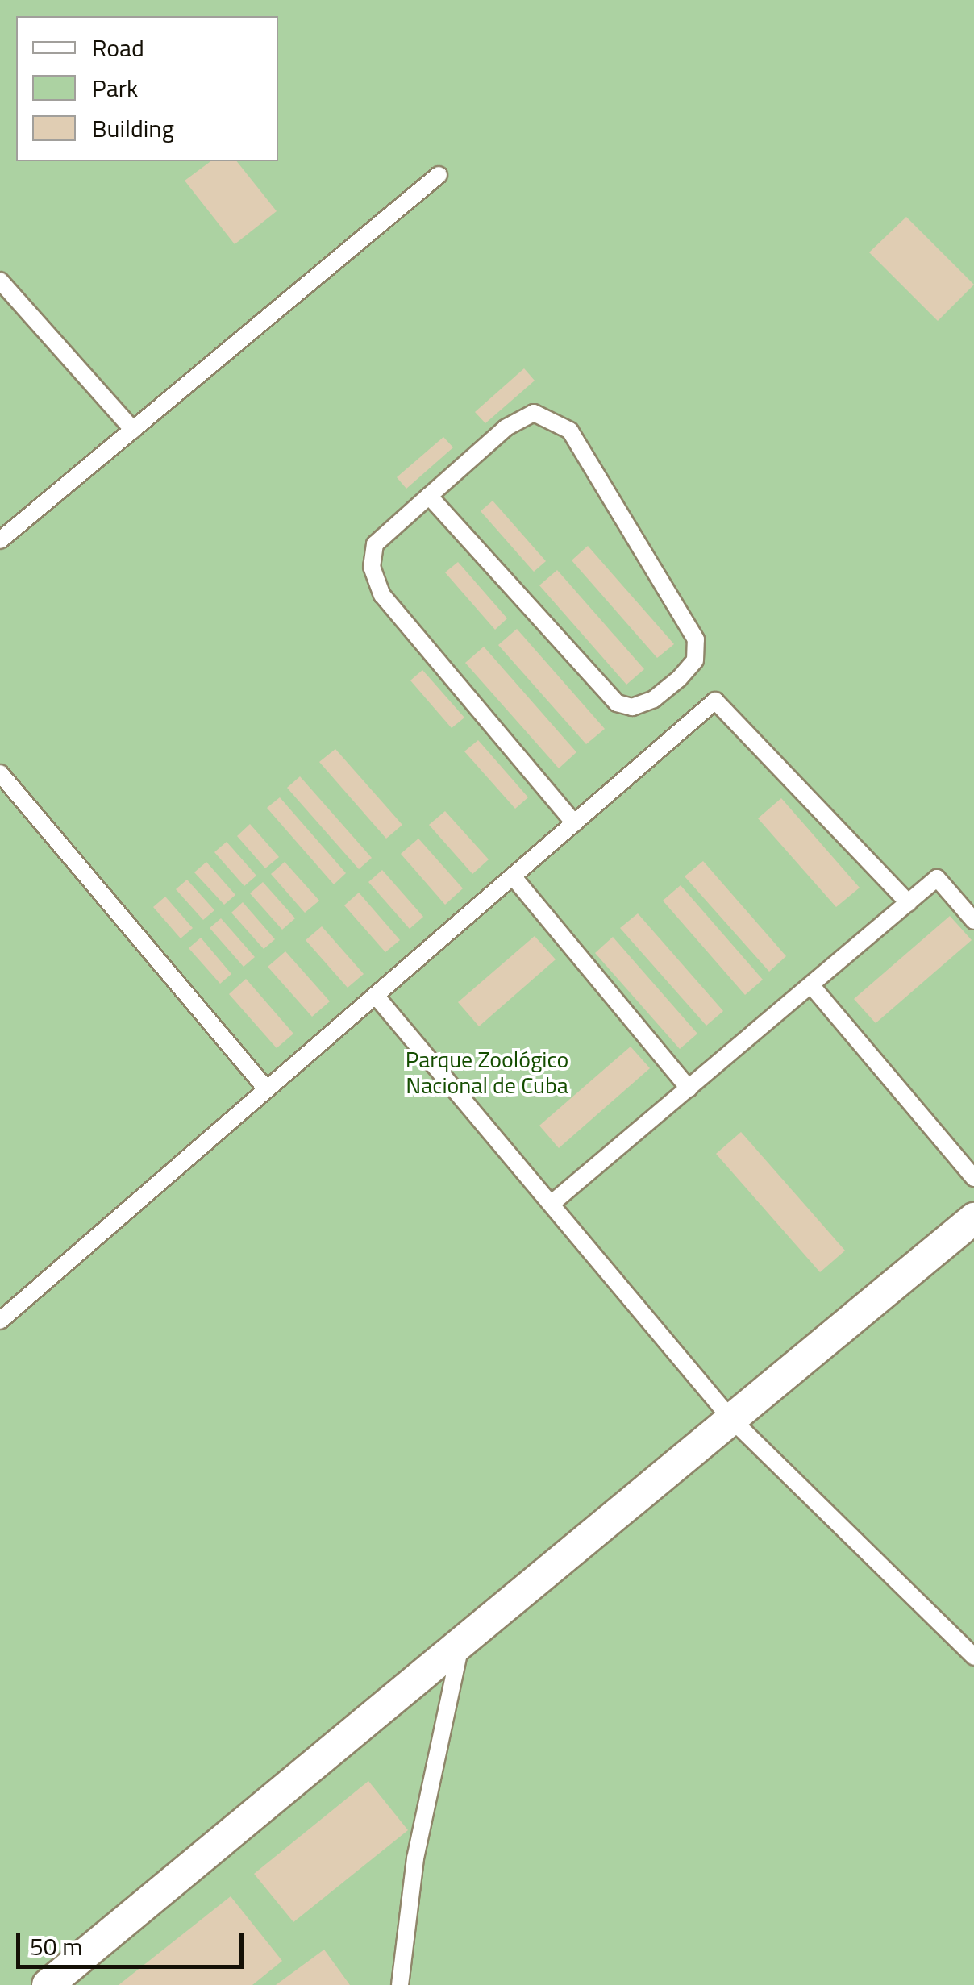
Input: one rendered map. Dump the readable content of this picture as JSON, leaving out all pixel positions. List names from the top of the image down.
{
  "parks": ["Parque Zoológico Nacional de Cuba"],
  "legend": ["Road", "Park", "Building"],
  "scale_bar": "50 m"
}
